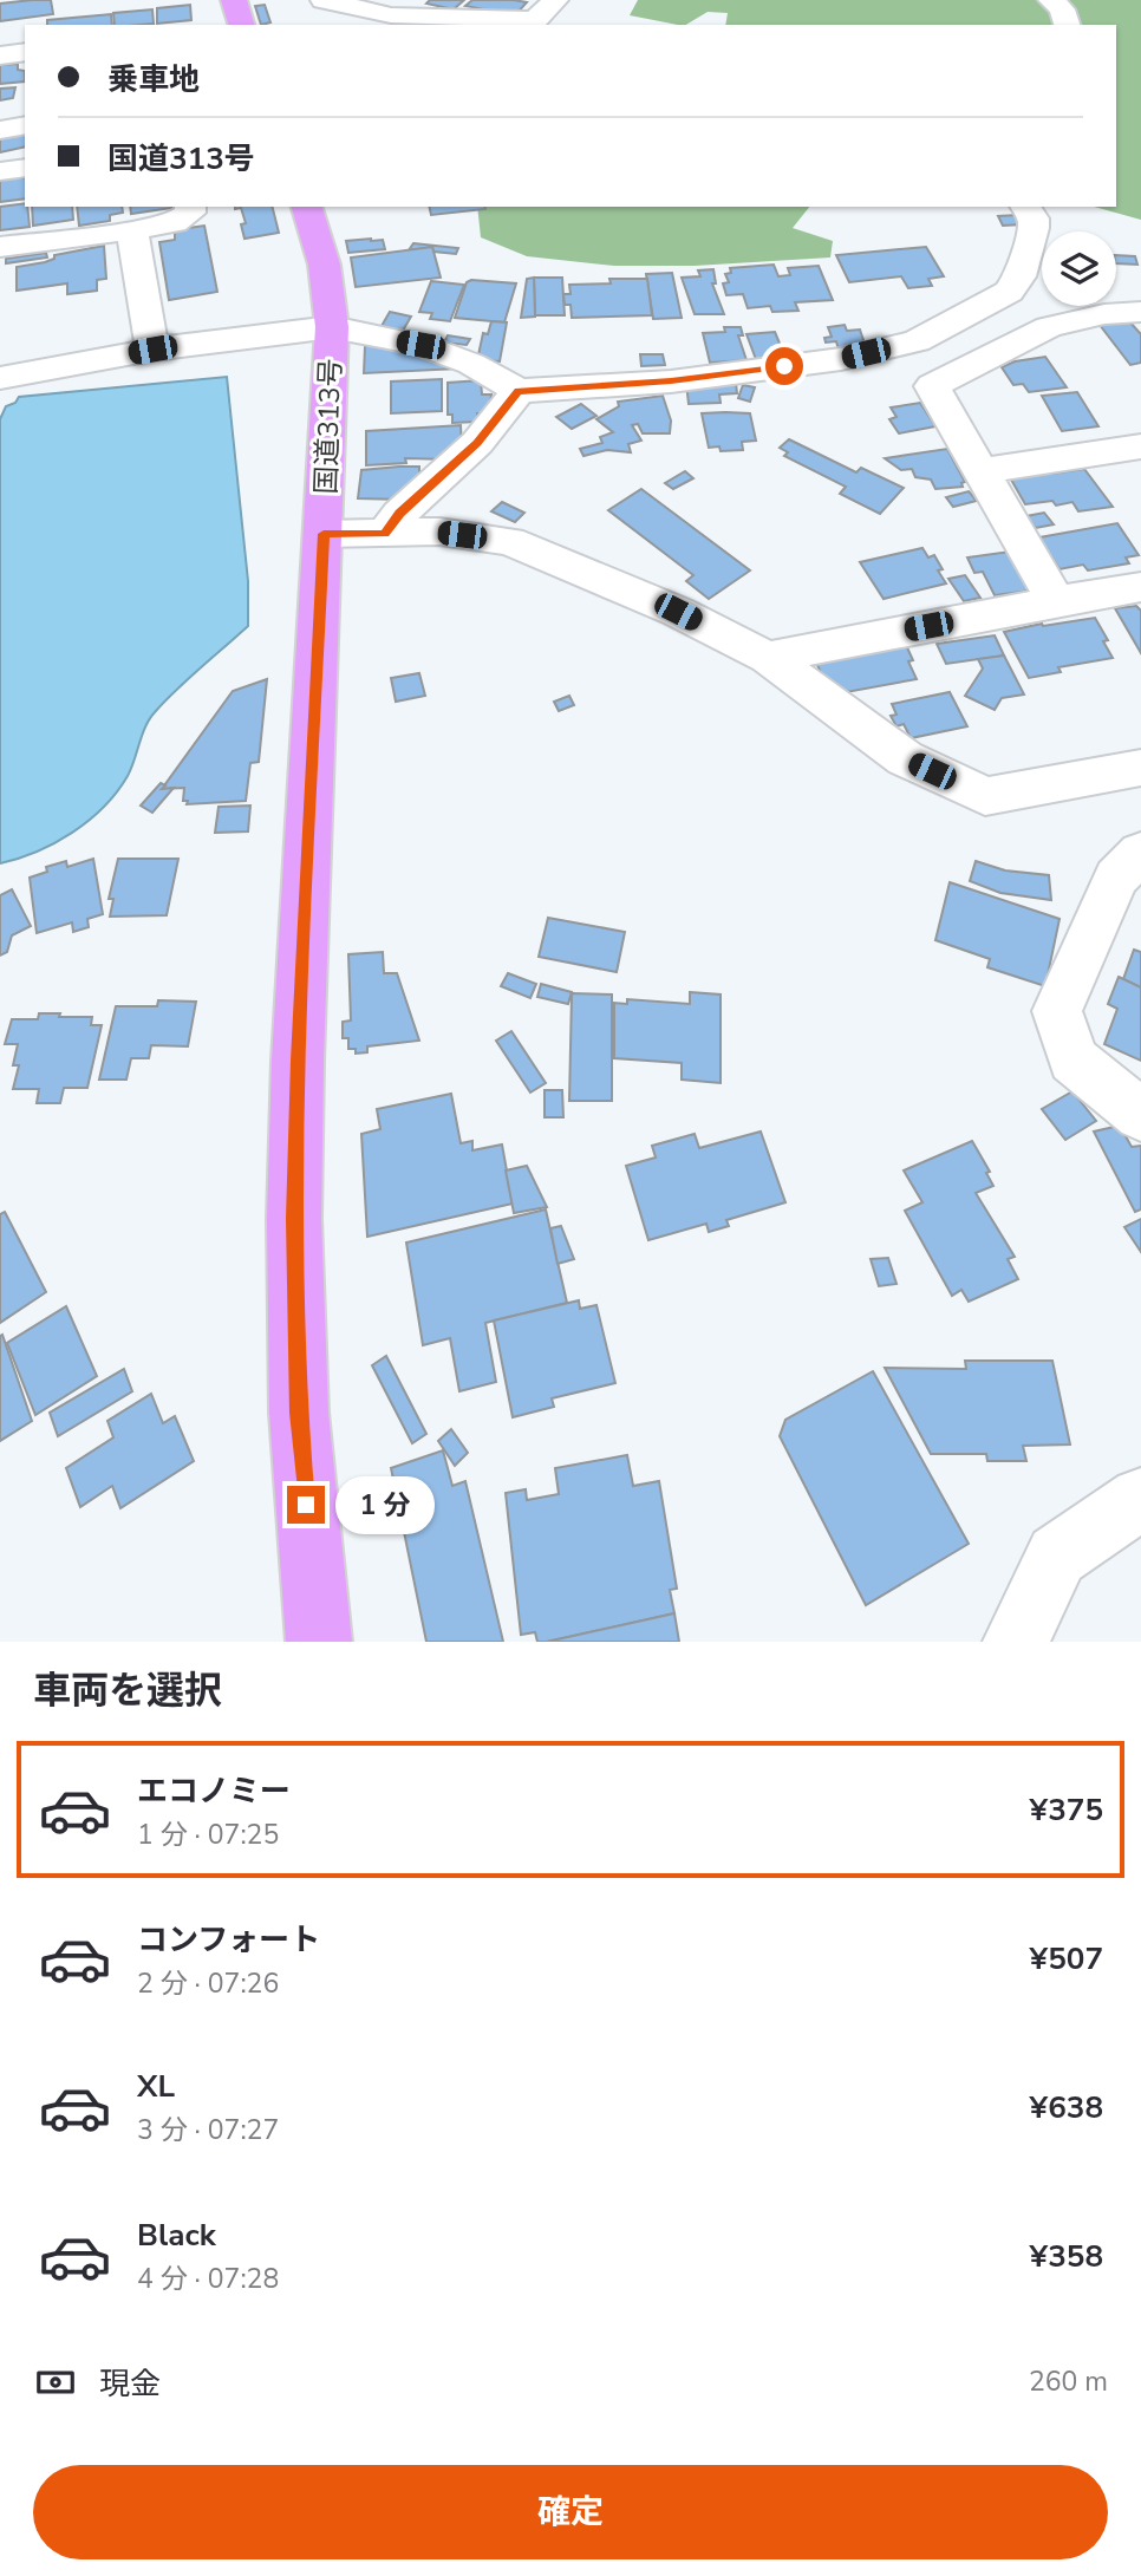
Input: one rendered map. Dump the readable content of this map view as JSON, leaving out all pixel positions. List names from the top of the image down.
{
  "streets": {
    "highway": ["国道313号"]
  },
  "page": {
    "banner": ["乗車地", "国道313号"],
    "bubble": "1 分",
    "heading": "車両を選択",
    "list": [
      {
        "name": "エコノミー",
        "note": "1 分 · 07:25",
        "value": "¥375"
      },
      {
        "name": "コンフォート",
        "note": "2 分 · 07:26",
        "value": "¥507"
      },
      {
        "name": "XL",
        "note": "3 分 · 07:27",
        "value": "¥638"
      },
      {
        "name": "Black",
        "note": "4 分 · 07:28",
        "value": "¥358"
      }
    ],
    "pay": ["現金", "260 m"],
    "buttons": "確定"
  }
}
